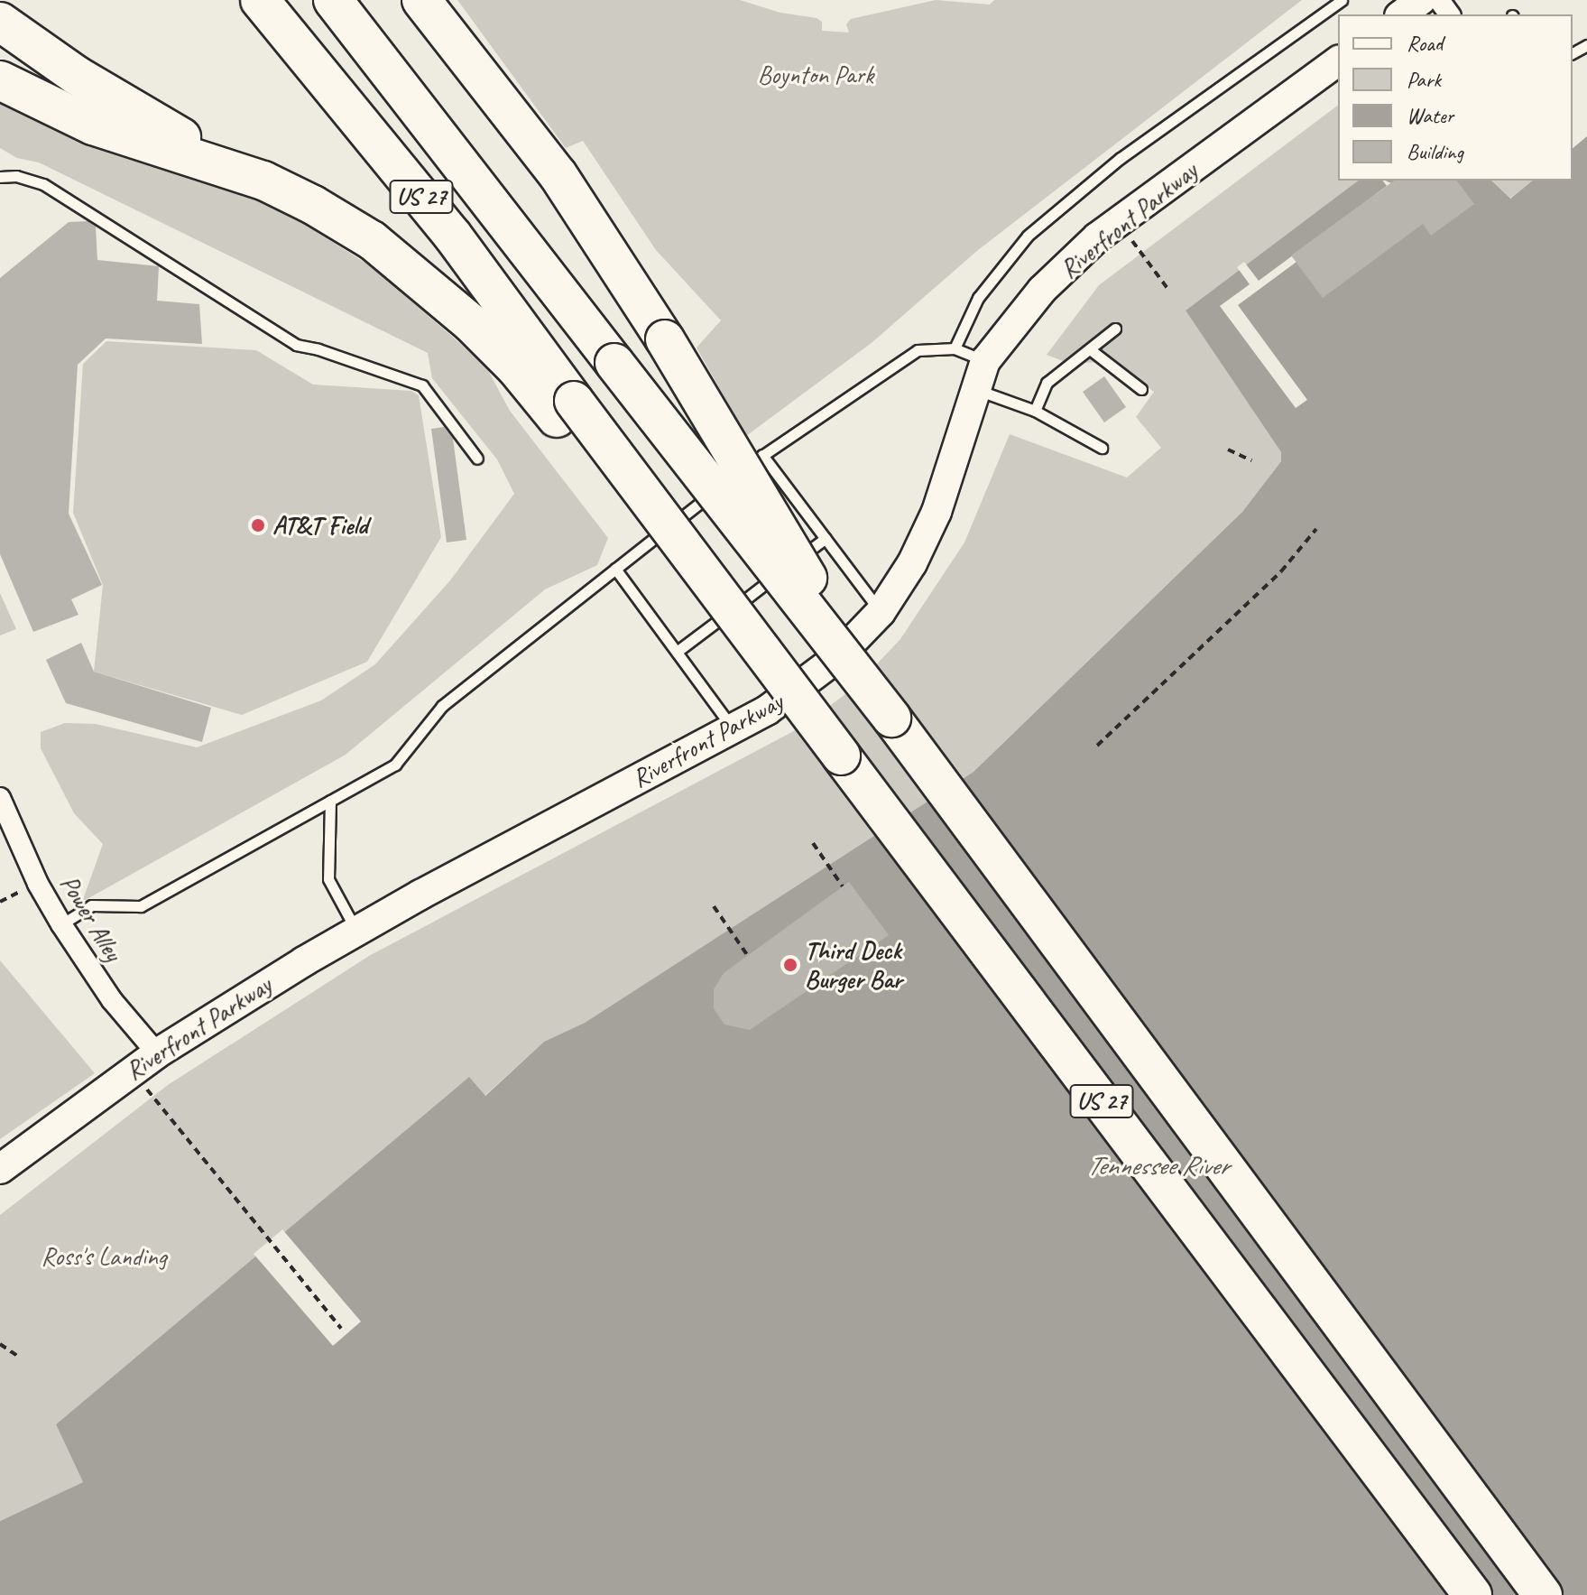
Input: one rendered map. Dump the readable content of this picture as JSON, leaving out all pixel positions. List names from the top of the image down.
{
  "streets": {
    "highway": ["US 27"],
    "main road": ["Riverfront Parkway"],
    "street": ["Power Alley"]
  },
  "crossings": [
    ["Riverfront Parkway", "Power Alley"]
  ],
  "water": ["Tennessee River"],
  "parks": ["Boynton Park", "Ross's Landing"],
  "places": ["AT&T Field", "Third Deck Burger Bar"],
  "legend": [
    "Road",
    "Park",
    "Water",
    "Building"
  ]
}
